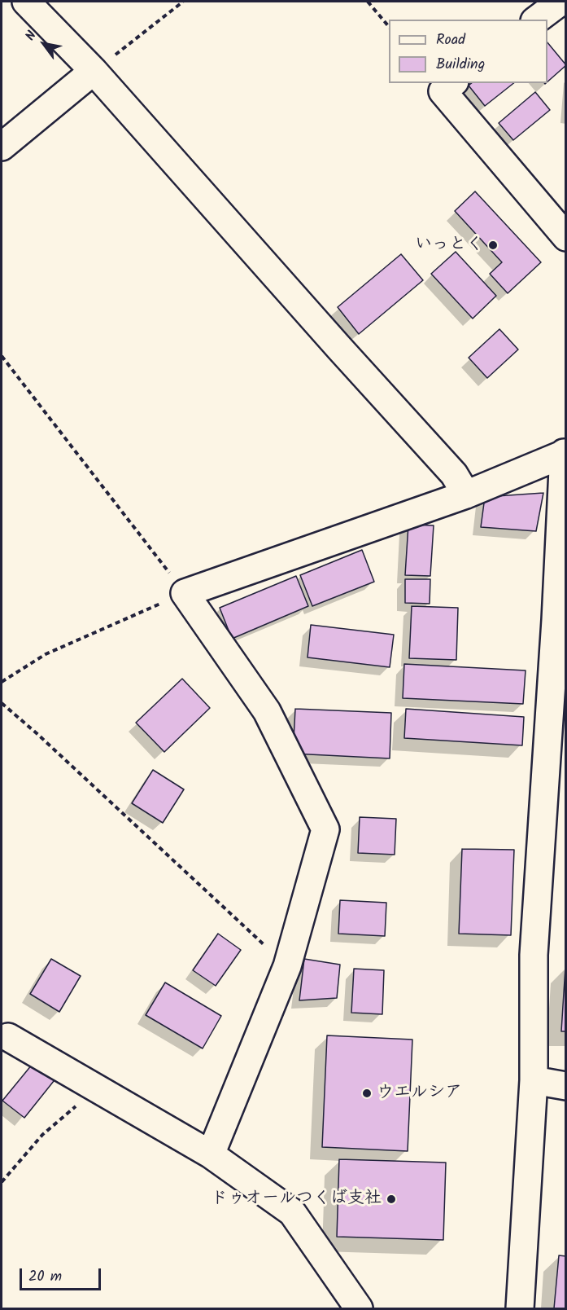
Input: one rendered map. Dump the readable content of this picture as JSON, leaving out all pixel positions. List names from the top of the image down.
{
  "places": ["いっとく", "ウエルシア", "ドゥオールつくば支社"],
  "legend": ["Road", "Building"],
  "scale_bar": "20 m",
  "north": "top left"
}
